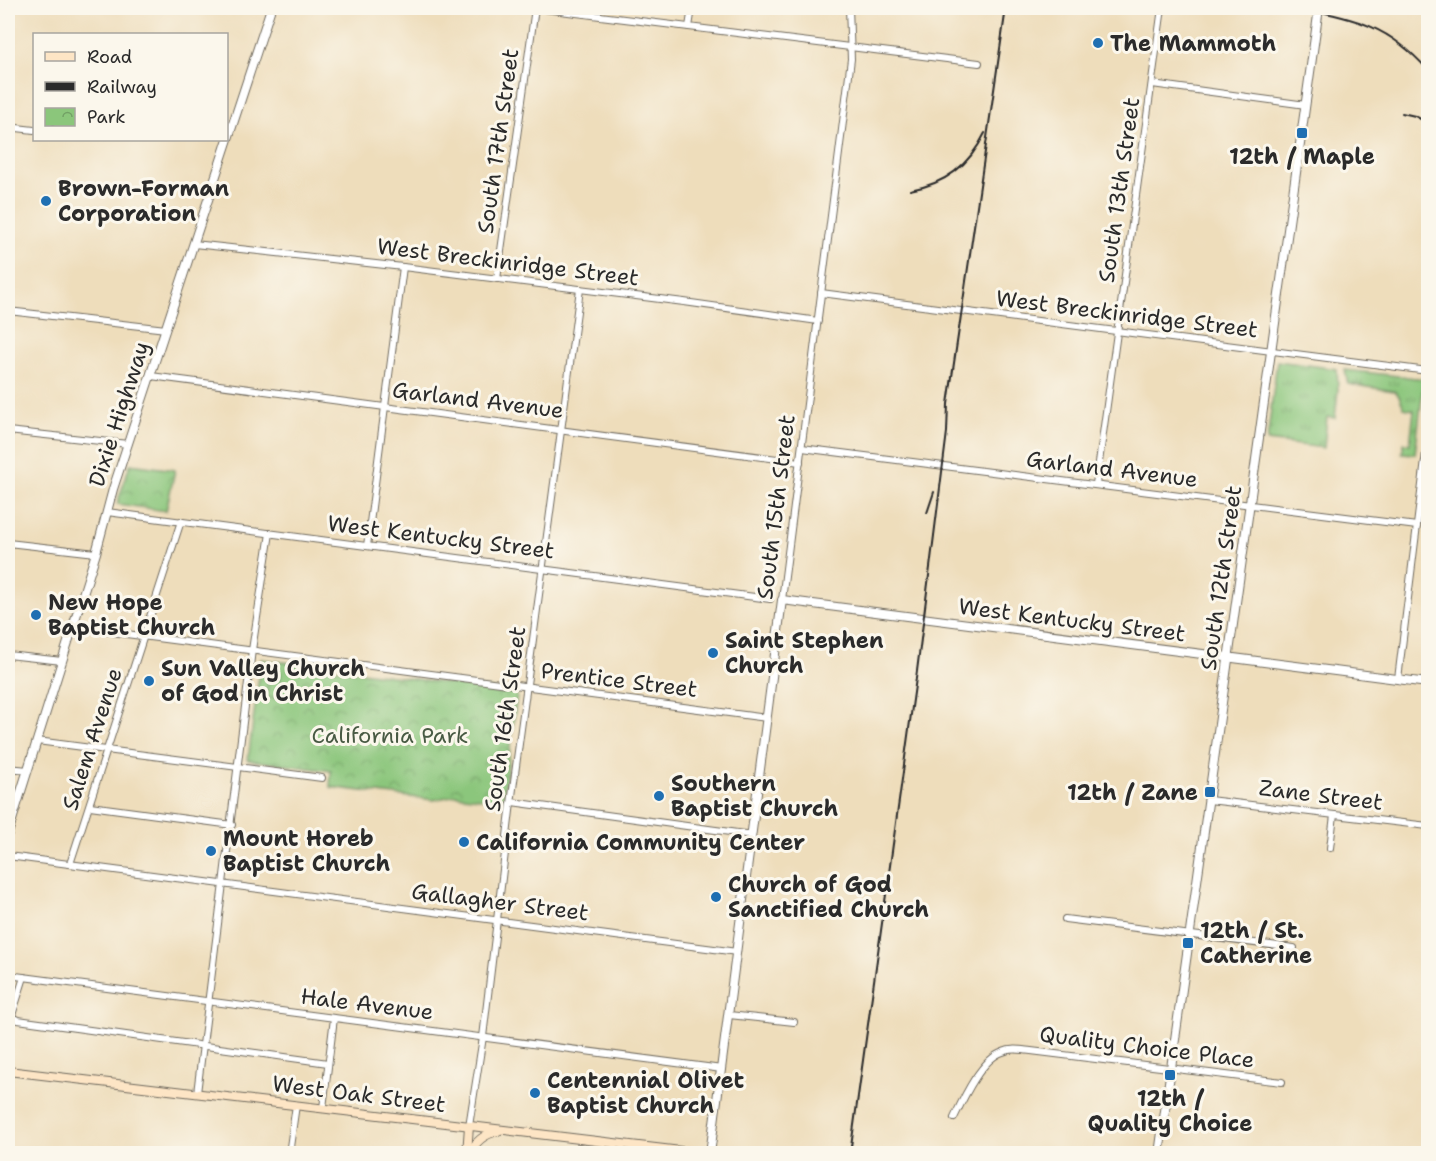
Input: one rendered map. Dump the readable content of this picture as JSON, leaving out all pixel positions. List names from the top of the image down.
{
  "streets": {
    "main road": ["South 16th Street", "West Oak Street"],
    "street": [
      "South 17th Street",
      "South 13th Street",
      "West Breckinridge Street",
      "Garland Avenue",
      "Dixie Highway",
      "South 15th Street",
      "West Kentucky Street",
      "South 12th Street",
      "Prentice Street",
      "Salem Avenue",
      "Zane Street",
      "Gallagher Street",
      "Hale Avenue",
      "Quality Choice Place"
    ]
  },
  "crossings": [
    ["South 17th Street", "West Breckinridge Street"],
    ["South 13th Street", "West Breckinridge Street"],
    ["South 13th Street", "Garland Avenue"],
    ["West Breckinridge Street", "Dixie Highway"],
    ["West Breckinridge Street", "South 15th Street"],
    ["West Breckinridge Street", "South 12th Street"],
    ["West Breckinridge Street", "South 16th Street"],
    ["Garland Avenue", "Dixie Highway"],
    ["Garland Avenue", "South 15th Street"],
    ["Garland Avenue", "South 12th Street"],
    ["Garland Avenue", "South 16th Street"],
    ["Dixie Highway", "West Kentucky Street"],
    ["Dixie Highway", "Prentice Street"],
    ["South 15th Street", "West Kentucky Street"],
    ["South 15th Street", "Prentice Street"],
    ["South 15th Street", "Gallagher Street"],
    ["South 15th Street", "Hale Avenue"],
    ["South 15th Street", "West Oak Street"],
    ["West Kentucky Street", "South 12th Street"],
    ["West Kentucky Street", "South 16th Street"],
    ["West Kentucky Street", "Salem Avenue"],
    ["South 12th Street", "Zane Street"],
    ["South 12th Street", "Quality Choice Place"],
    ["Prentice Street", "South 16th Street"],
    ["Prentice Street", "Salem Avenue"],
    ["South 16th Street", "Gallagher Street"],
    ["South 16th Street", "Hale Avenue"],
    ["South 16th Street", "West Oak Street"],
    ["Salem Avenue", "Gallagher Street"]
  ],
  "parks": ["California Park"],
  "places": {
    "other": [
      "The Mammoth",
      "Brown-Forman Corporation",
      "New Hope Baptist Church",
      "Saint Stephen Church",
      "Sun Valley Church of God in Christ",
      "Southern Baptist Church",
      "California Community Center",
      "Mount Horeb Baptist Church",
      "Church of God Sanctified Church",
      "Centennial Olivet Baptist Church"
    ],
    "transit": [
      "12th / Maple",
      "12th / Zane",
      "12th / St. Catherine",
      "12th / Quality Choice"
    ]
  },
  "legend": ["Road", "Railway", "Park"]
}
